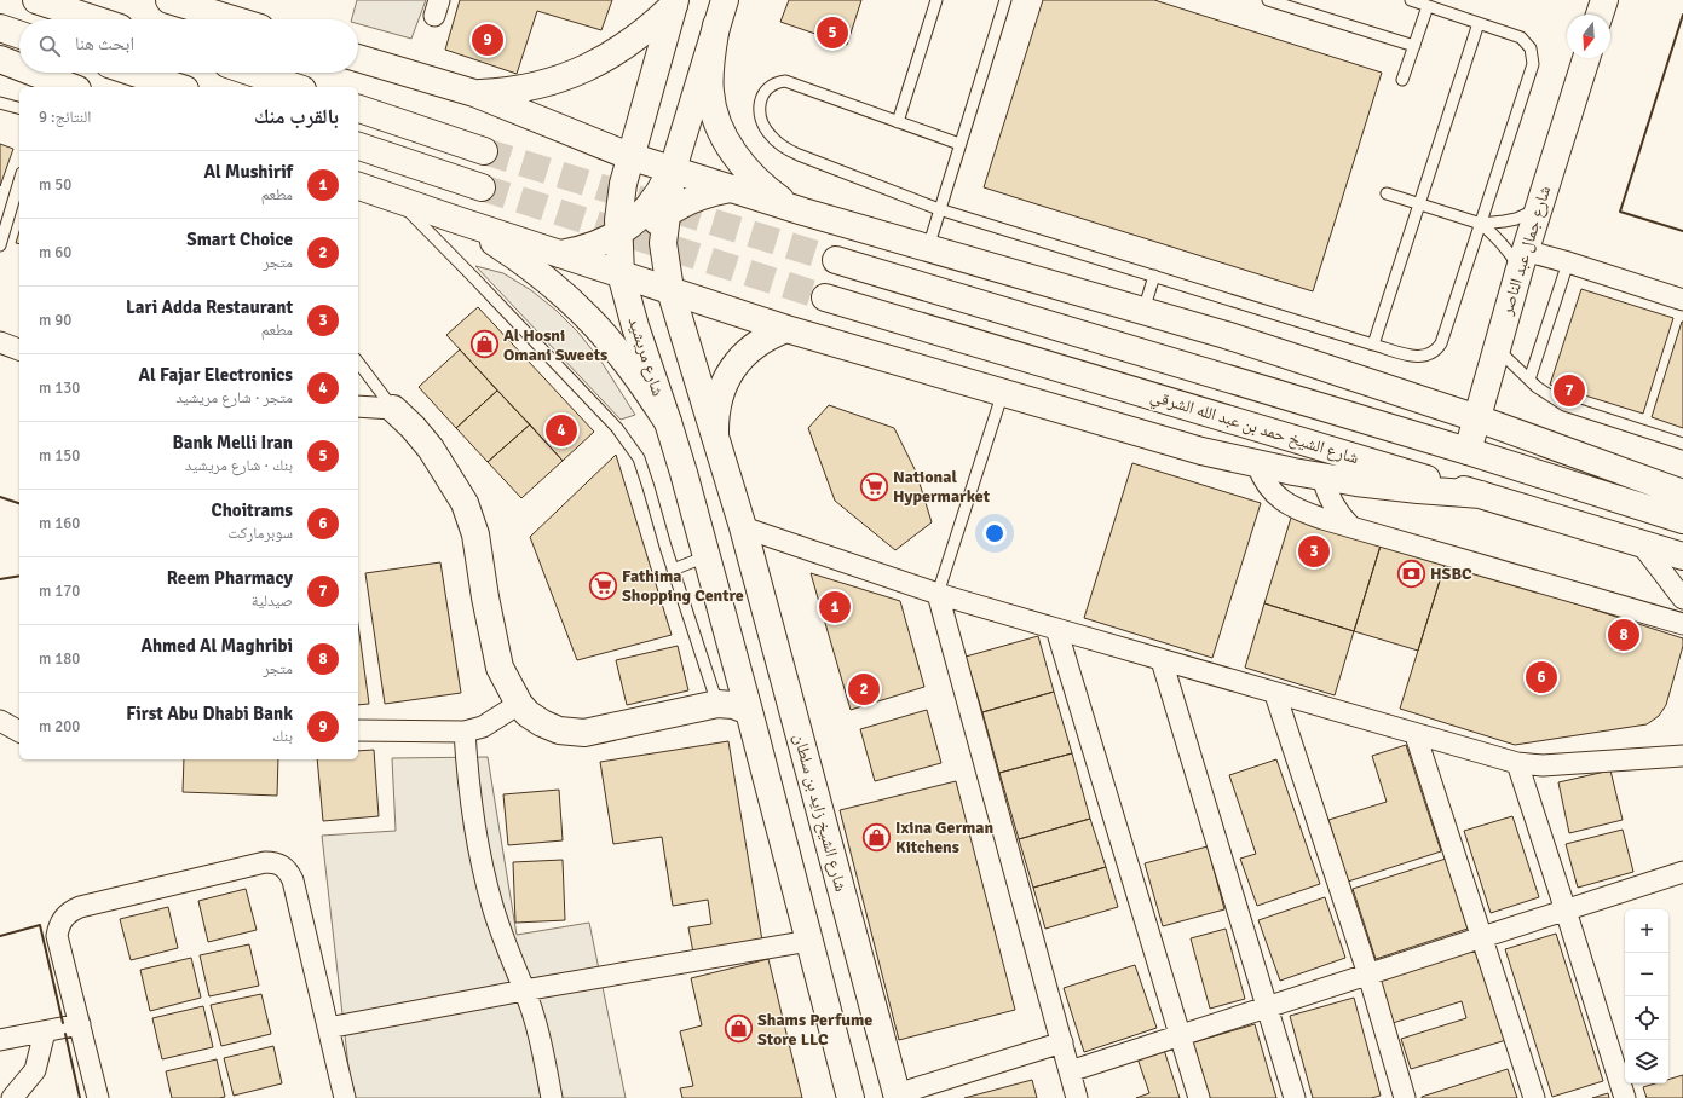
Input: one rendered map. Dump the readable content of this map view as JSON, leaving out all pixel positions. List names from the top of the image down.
{
  "streets": {
    "main road": [
      "شارع جمال عبد الناصر",
      "شارع مريشيد",
      "شارع الشيخ حمد بن عبد الله الشرقي",
      "شارع الشيخ زايد بن سلطان"
    ]
  },
  "places": {
    "shop": ["Al Hosni Omani Sweets", "Ixina German Kitchens", "Shams Perfume Store LLC"],
    "supermarket": ["National Hypermarket", "Fathima Shopping Centre"],
    "bank": ["HSBC"]
  },
  "north": "bottom",
  "page": {
    "pins": [
      "5",
      "9",
      "7",
      "4",
      "3",
      "1",
      "8",
      "6",
      "2"
    ],
    "search": "ابحث هنا",
    "heading": ["بالقرب منك", "النتائج: 9"],
    "list": [
      {
        "mark": "1",
        "name": "Al Mushirif",
        "note": "مطعم",
        "value": "50 m"
      },
      {
        "mark": "2",
        "name": "Smart Choice",
        "note": "متجر",
        "value": "60 m"
      },
      {
        "mark": "3",
        "name": "Lari Adda Restaurant",
        "note": "مطعم",
        "value": "90 m"
      },
      {
        "mark": "4",
        "name": "Al Fajar Electronics",
        "note": "متجر · شارع مريشيد",
        "value": "130 m"
      },
      {
        "mark": "5",
        "name": "Bank Melli Iran",
        "note": "بنك · شارع مريشيد",
        "value": "150 m"
      },
      {
        "mark": "6",
        "name": "Choitrams",
        "note": "سوبرماركت",
        "value": "160 m"
      },
      {
        "mark": "7",
        "name": "Reem Pharmacy",
        "note": "صيدلية",
        "value": "170 m"
      },
      {
        "mark": "8",
        "name": "Ahmed Al Maghribi",
        "note": "متجر",
        "value": "180 m"
      },
      {
        "mark": "9",
        "name": "First Abu Dhabi Bank",
        "note": "بنك",
        "value": "200 m"
      }
    ],
    "map_buttons": ["+", "−"]
  }
}
